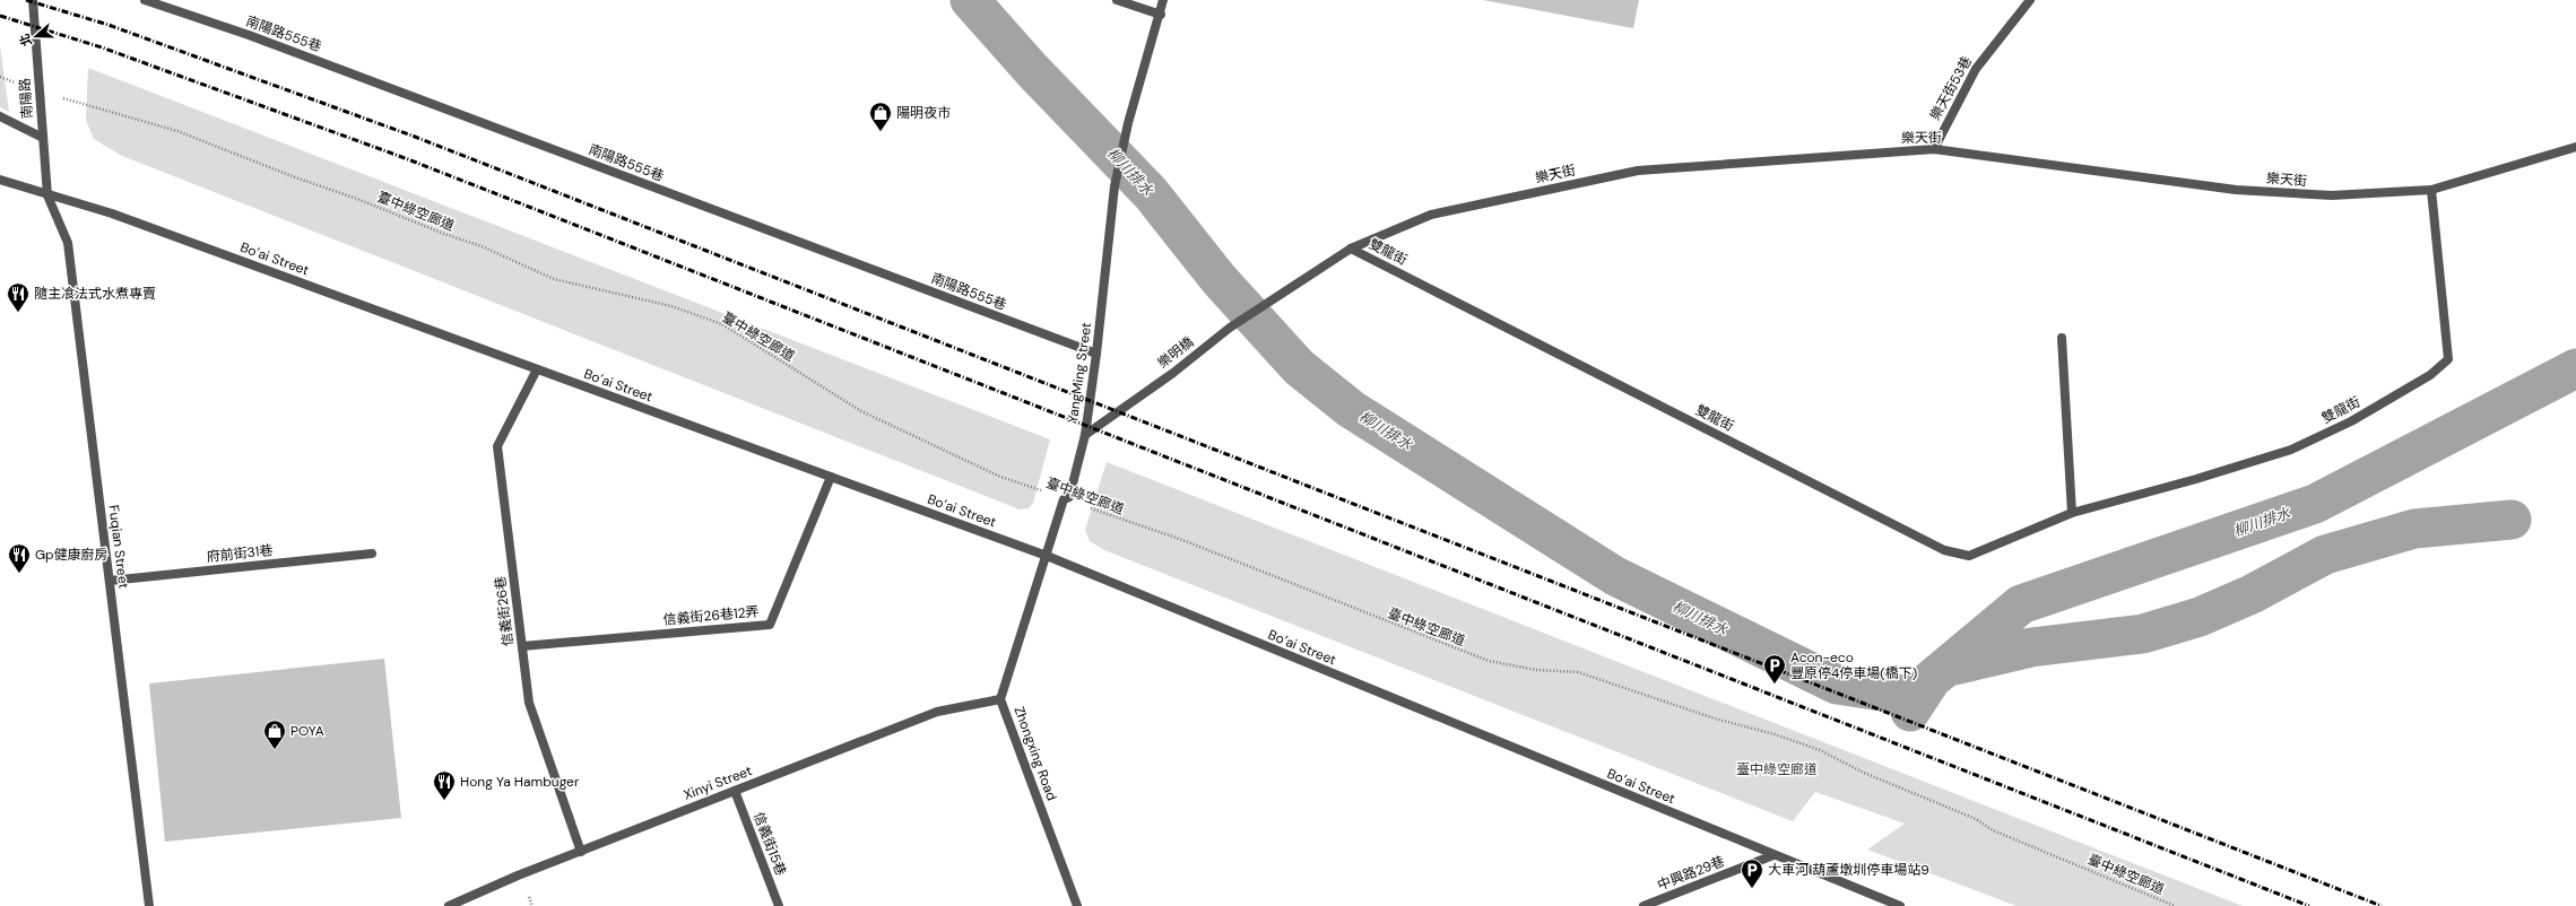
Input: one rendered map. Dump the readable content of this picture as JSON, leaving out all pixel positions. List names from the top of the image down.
{
  "streets": {
    "street": [
      "南陽路555巷",
      "樂天街53巷",
      "南陽路",
      "樂天街",
      "雙龍街",
      "Bo’ai Street",
      "樂明橋",
      "YangMing Street",
      "Fuqian Street",
      "府前街31巷",
      "信義街26巷",
      "信義街26巷12弄",
      "Zhongxing Road",
      "Xinyi Street",
      "信義街15巷",
      "中興路29巷"
    ],
    "path": ["臺中綠空廊道"]
  },
  "crossings": [
    ["南陽路555巷", "YangMing Street"],
    ["樂天街53巷", "樂天街"],
    ["南陽路", "臺中綠空廊道"],
    ["南陽路", "Bo’ai Street"],
    ["南陽路", "Fuqian Street"],
    ["樂天街", "雙龍街"],
    ["樂天街", "樂明橋"],
    ["臺中綠空廊道", "YangMing Street"],
    ["Bo’ai Street", "YangMing Street"],
    ["Bo’ai Street", "Fuqian Street"],
    ["Bo’ai Street", "信義街26巷"],
    ["Bo’ai Street", "信義街26巷12弄"],
    ["Bo’ai Street", "Zhongxing Road"],
    ["Bo’ai Street", "中興路29巷"],
    ["樂明橋", "YangMing Street"],
    ["YangMing Street", "Zhongxing Road"],
    ["Fuqian Street", "府前街31巷"],
    ["信義街26巷", "信義街26巷12弄"],
    ["信義街26巷", "Xinyi Street"],
    ["Zhongxing Road", "Xinyi Street"],
    ["Xinyi Street", "信義街15巷"]
  ],
  "water": ["柳川排水"],
  "parks": ["臺中綠空廊道"],
  "places": {
    "shop": ["陽明夜市", "POYA"],
    "restaurant": ["隨主飡法式水煮專賣", "Gp健康廚房", "Hong Ya Hambuger"],
    "parking": ["Acon-eco 豐原停4停車場(橋下)", "大車河 葫蘆墩圳停車場站9"]
  },
  "north": "left"
}
